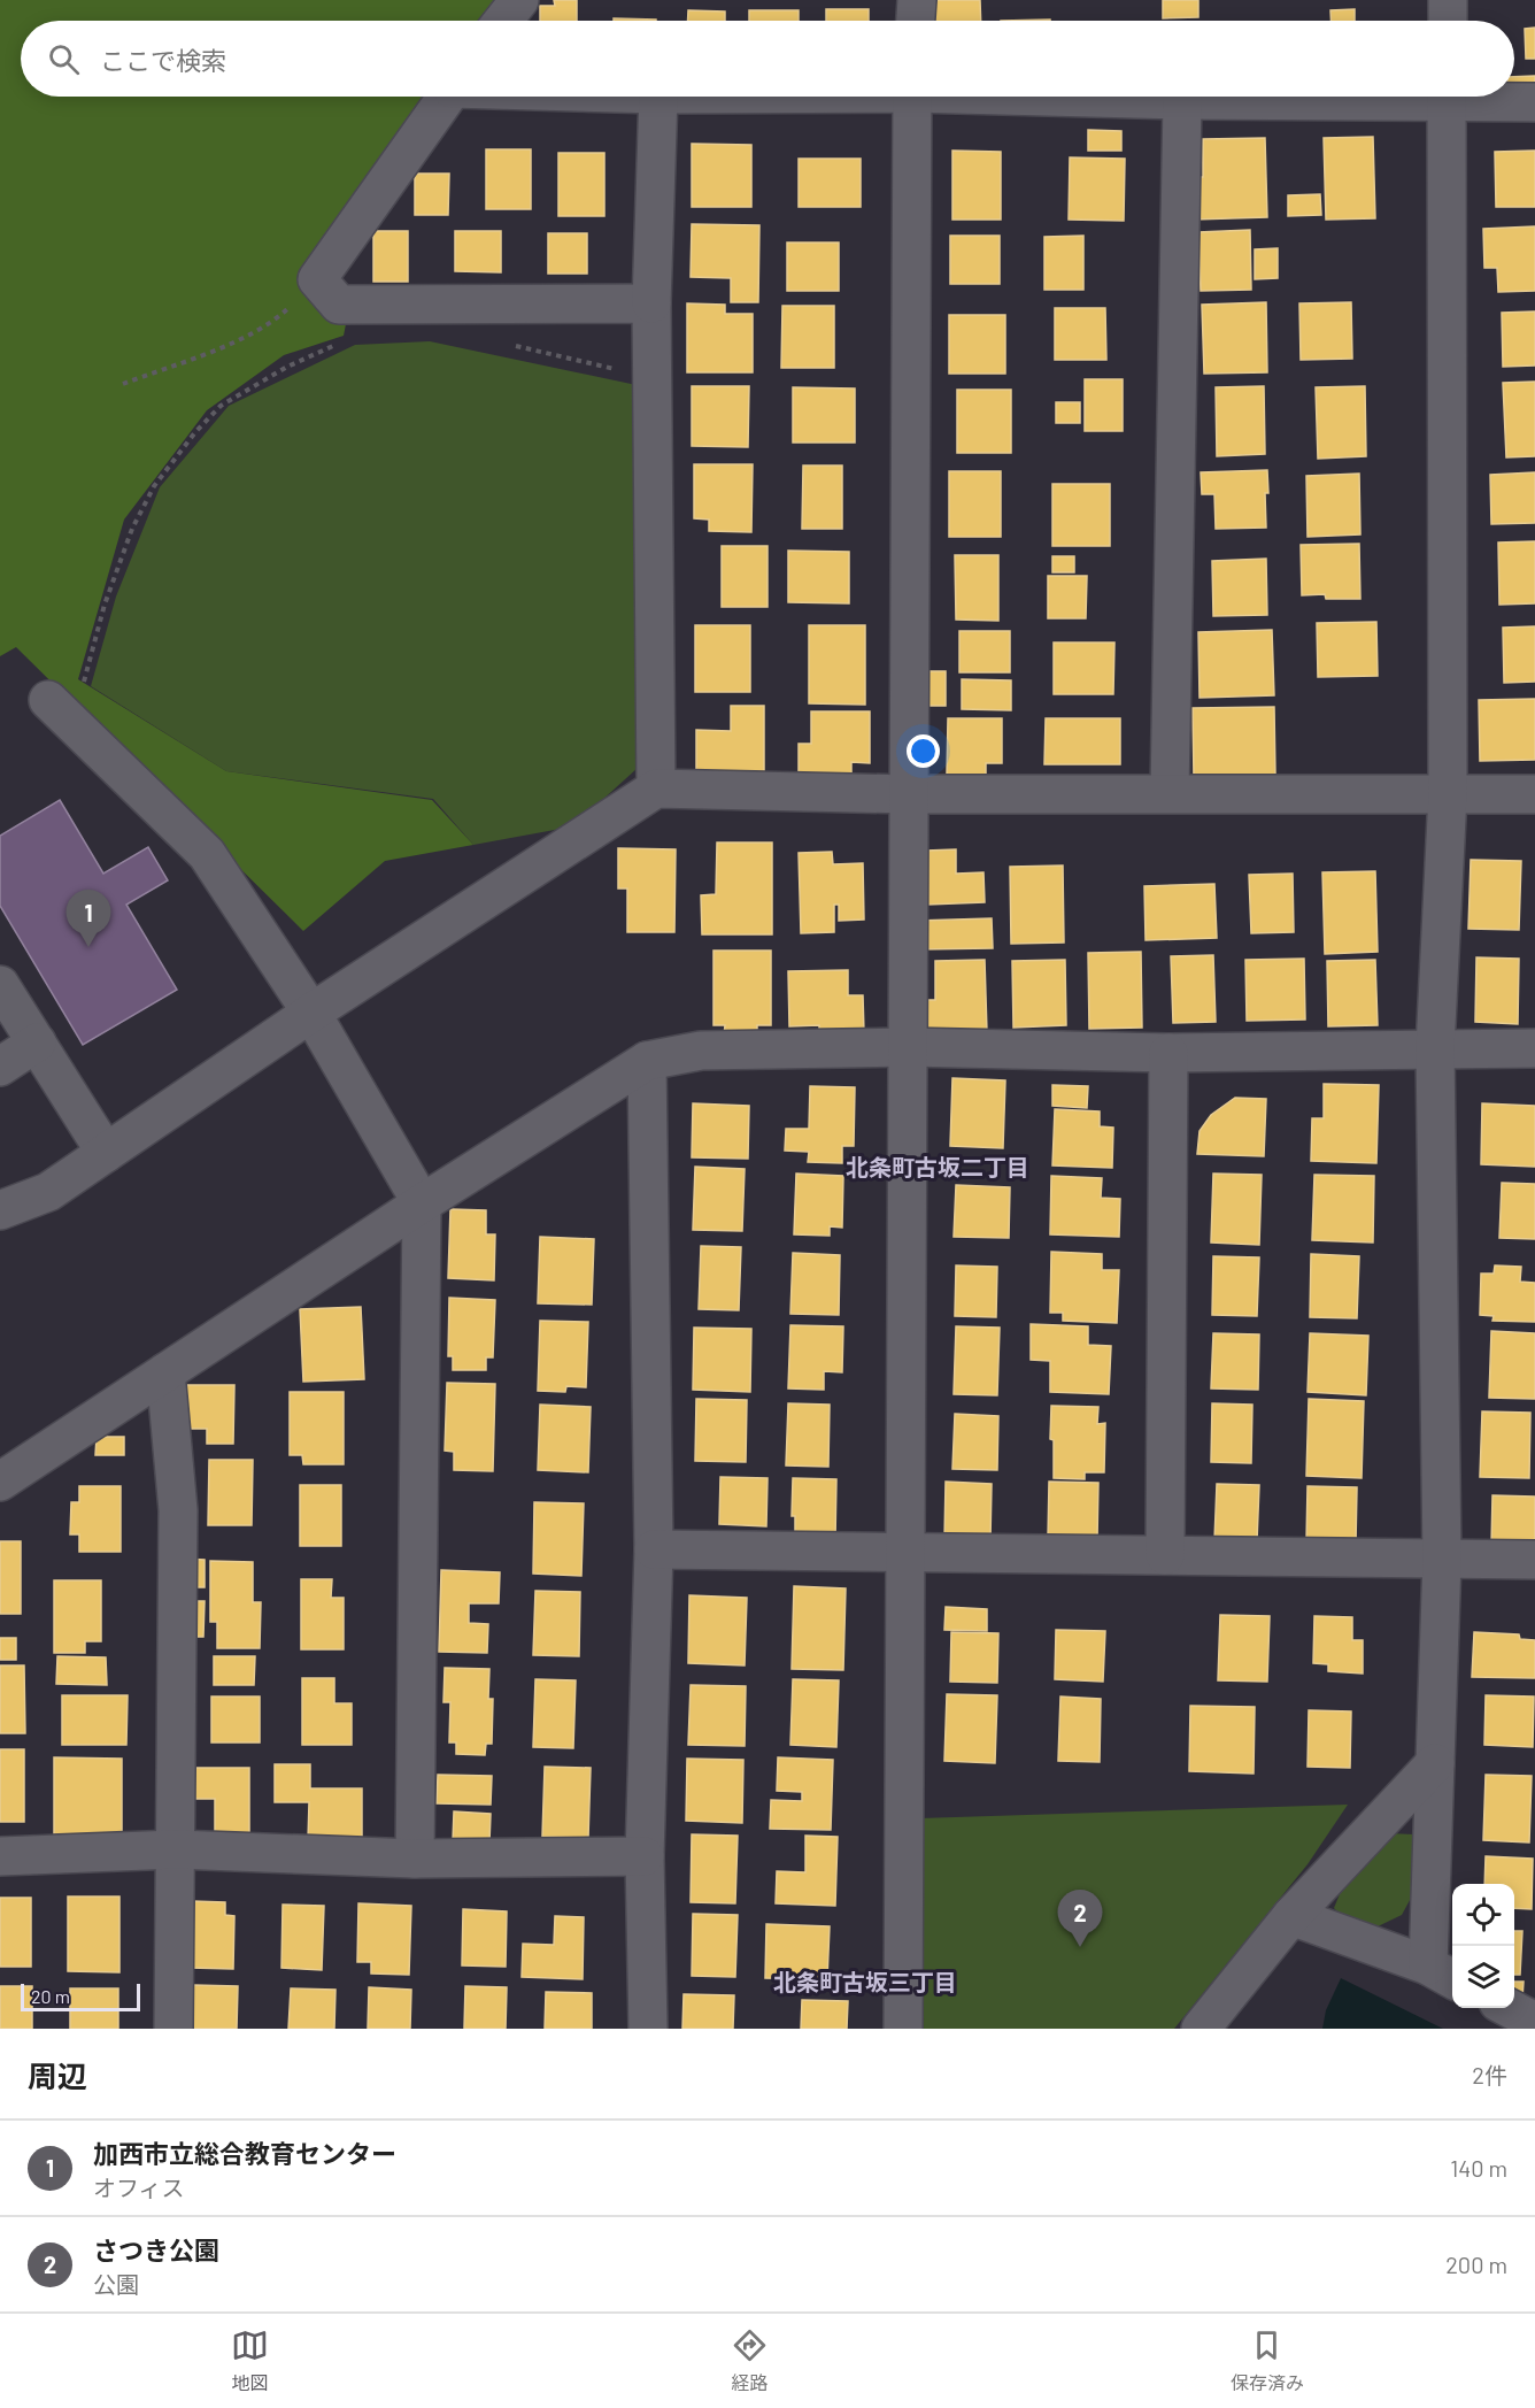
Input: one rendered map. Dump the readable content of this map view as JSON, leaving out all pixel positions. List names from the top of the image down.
{
  "districts": ["北条町古坂二丁目", "北条町古坂三丁目"],
  "scale_bar": "20 m",
  "page": {
    "search": "ここで検索",
    "pins": ["1", "2"],
    "scale": "20 m",
    "heading": ["周辺", "2件"],
    "list": [
      {
        "mark": "1",
        "name": "加西市立総合教育センター",
        "note": "オフィス",
        "value": "140 m"
      },
      {
        "mark": "2",
        "name": "さつき公園",
        "note": "公園",
        "value": "200 m"
      }
    ],
    "nav": ["地図", "経路", "保存済み"]
  }
}
